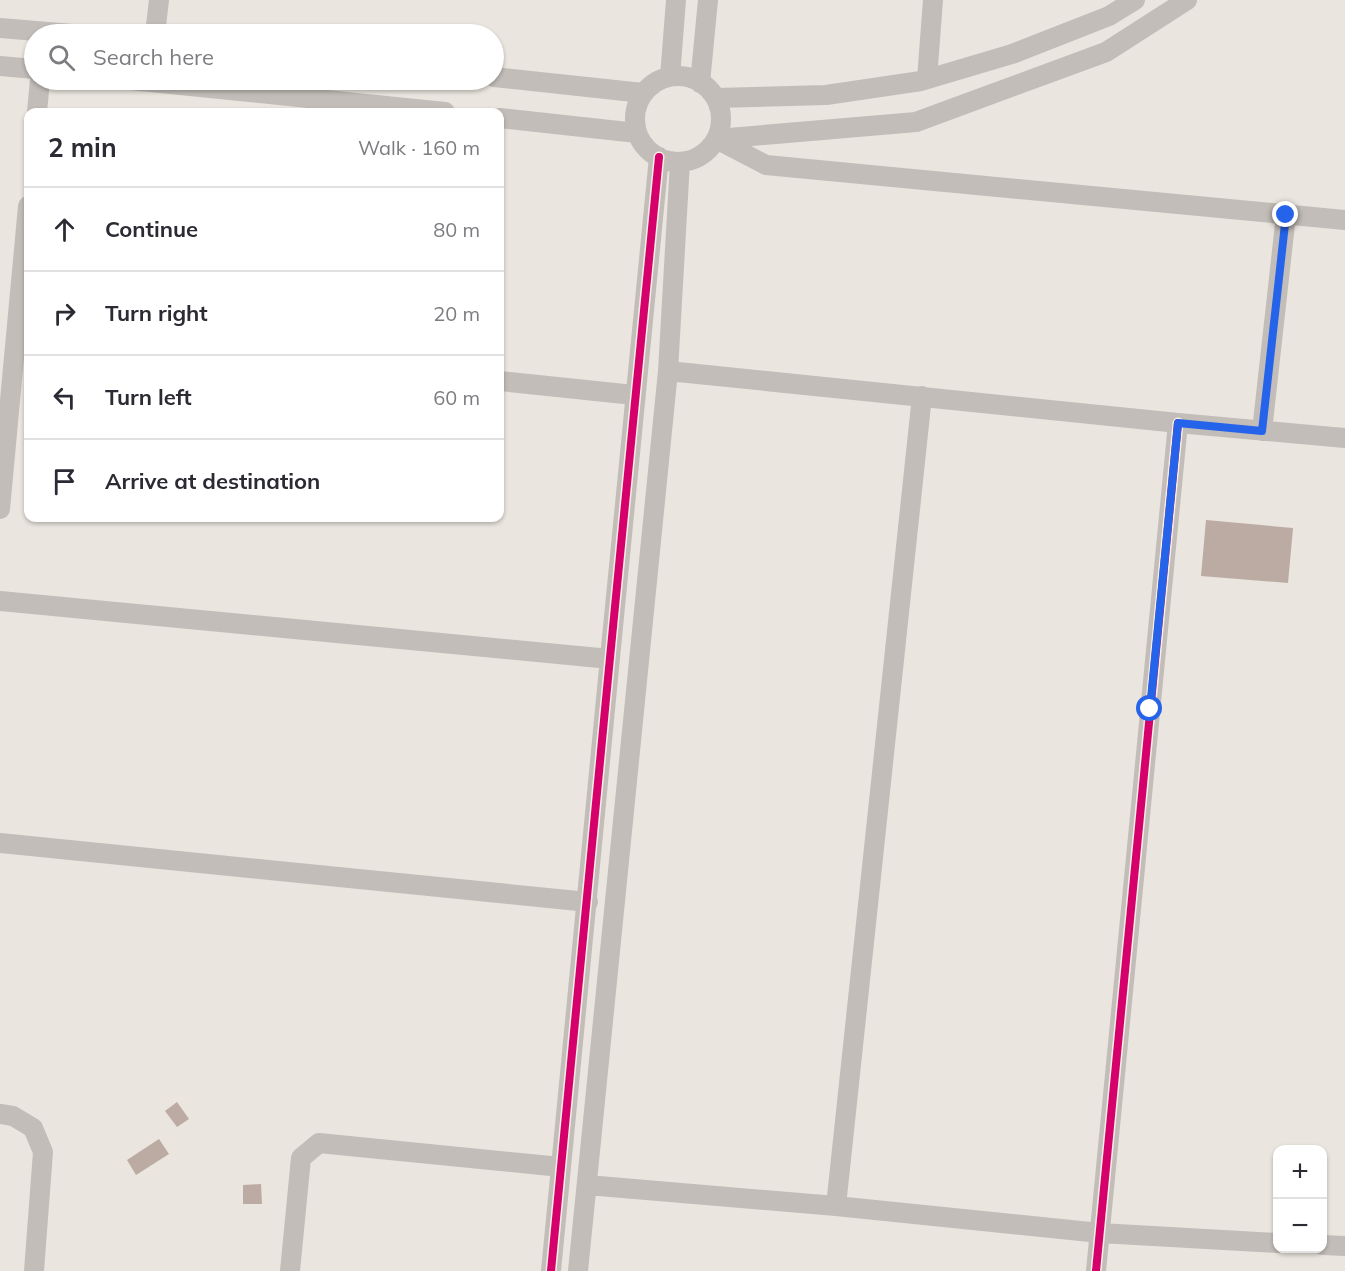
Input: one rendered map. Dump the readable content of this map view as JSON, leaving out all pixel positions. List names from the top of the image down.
{
  "page": {
    "search": "Search here",
    "heading": ["2 min", "Walk · 160 m"],
    "list": [
      ["Continue", "80 m"],
      ["Turn right", "20 m"],
      ["Turn left", "60 m"],
      "Arrive at destination"
    ],
    "map_buttons": ["+", "−"]
  }
}
